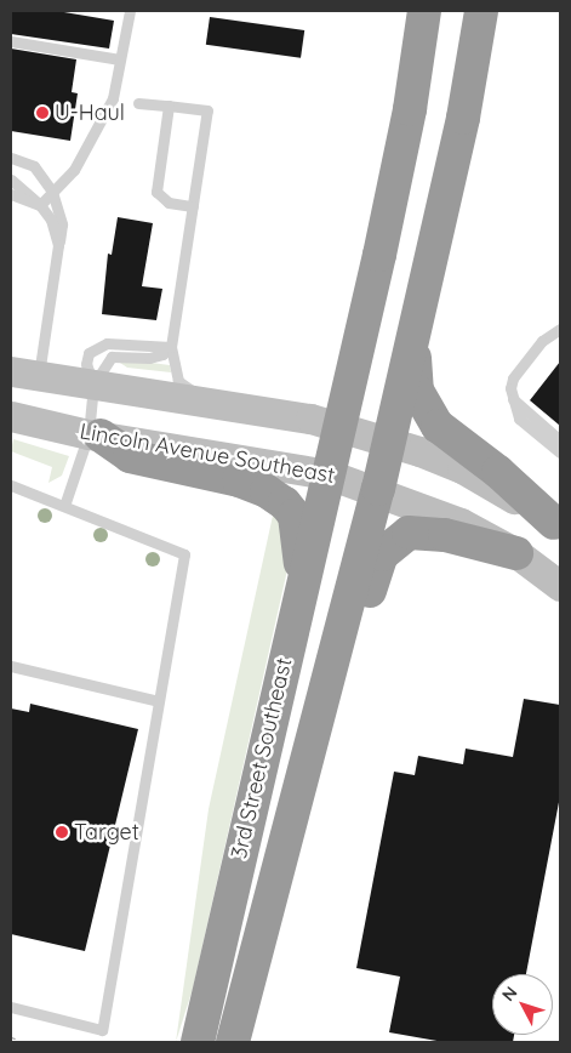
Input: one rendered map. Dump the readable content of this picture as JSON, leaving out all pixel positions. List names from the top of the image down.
{
  "streets": {
    "highway": ["3rd Street Southeast"],
    "street": ["Lincoln Avenue Southeast"]
  },
  "crossings": [
    ["Lincoln Avenue Southeast", "3rd Street Southeast"]
  ],
  "places": ["U-Haul", "Target"],
  "north": "top left"
}
